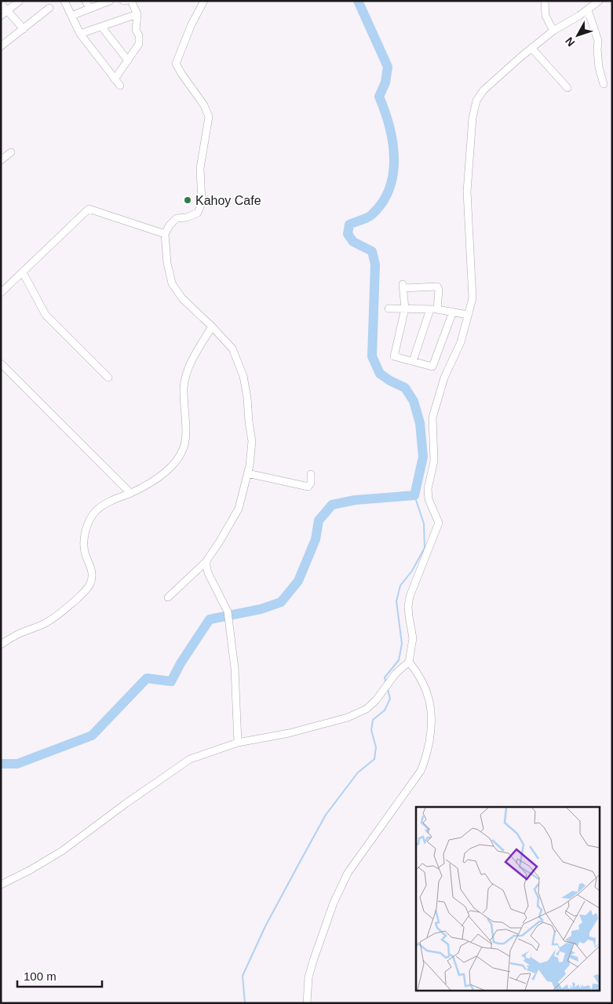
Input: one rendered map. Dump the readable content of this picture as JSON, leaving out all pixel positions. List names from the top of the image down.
{
  "places": ["Kahoy Cafe"],
  "scale_bar": "100 m",
  "north": "bottom left"
}
